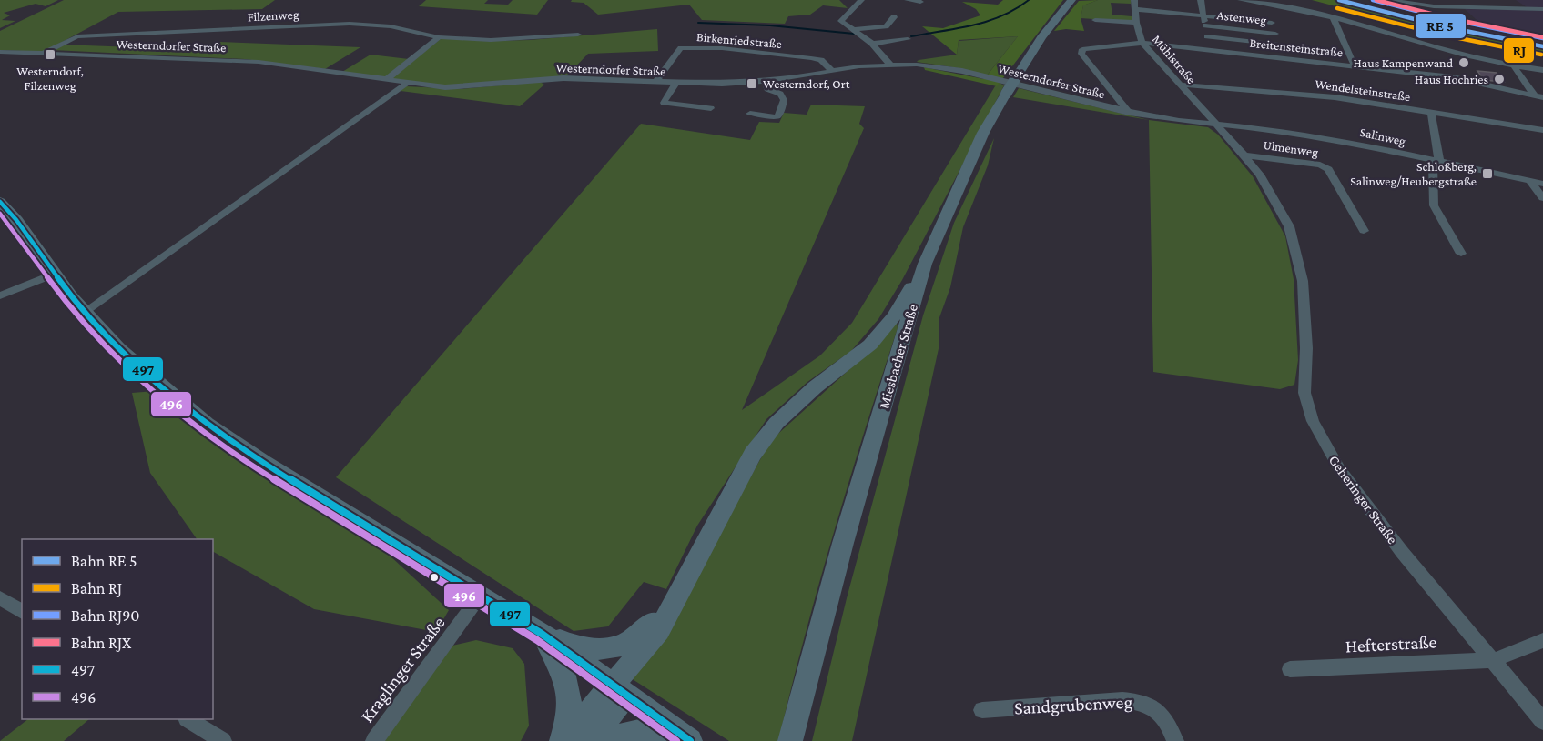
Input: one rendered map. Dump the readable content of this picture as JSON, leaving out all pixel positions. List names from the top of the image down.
{
  "streets": {
    "main road": ["Miesbacher Straße"],
    "street": [
      "Filzenweg",
      "Astenweg",
      "Birkenriedstraße",
      "Westerndorfer Straße",
      "Breitensteinstraße",
      "Mühlstraße",
      "Wendelsteinstraße",
      "Salinweg",
      "Ulmenweg",
      "Geheringer Straße",
      "Hefterstraße",
      "Kraglinger Straße",
      "Sandgrubenweg"
    ]
  },
  "crossings": [
    ["Filzenweg", "Westerndorfer Straße"],
    ["Birkenriedstraße", "Westerndorfer Straße"],
    ["Westerndorfer Straße", "Breitensteinstraße"],
    ["Westerndorfer Straße", "Mühlstraße"],
    ["Westerndorfer Straße", "Salinweg"],
    ["Westerndorfer Straße", "Geheringer Straße"],
    ["Breitensteinstraße", "Mühlstraße"],
    ["Mühlstraße", "Wendelsteinstraße"],
    ["Mühlstraße", "Salinweg"],
    ["Mühlstraße", "Geheringer Straße"],
    ["Salinweg", "Geheringer Straße"],
    ["Ulmenweg", "Geheringer Straße"],
    ["Geheringer Straße", "Hefterstraße"]
  ],
  "places": {
    "transit": ["Westerndorf, Filzenweg", "Westerndorf, Ort", "Schloßberg, Salinweg/Heubergstraße"],
    "other": ["Haus Kampenwand", "Haus Hochries"]
  },
  "lines": [
    "rail line RJ90",
    "rail line RJX",
    "rail line RJ",
    "transit line 497",
    "transit line 496"
  ],
  "legend": [
    "Bahn RE 5",
    "Bahn RJ",
    "Bahn RJ90",
    "Bahn RJX",
    "497",
    "496"
  ]
}
